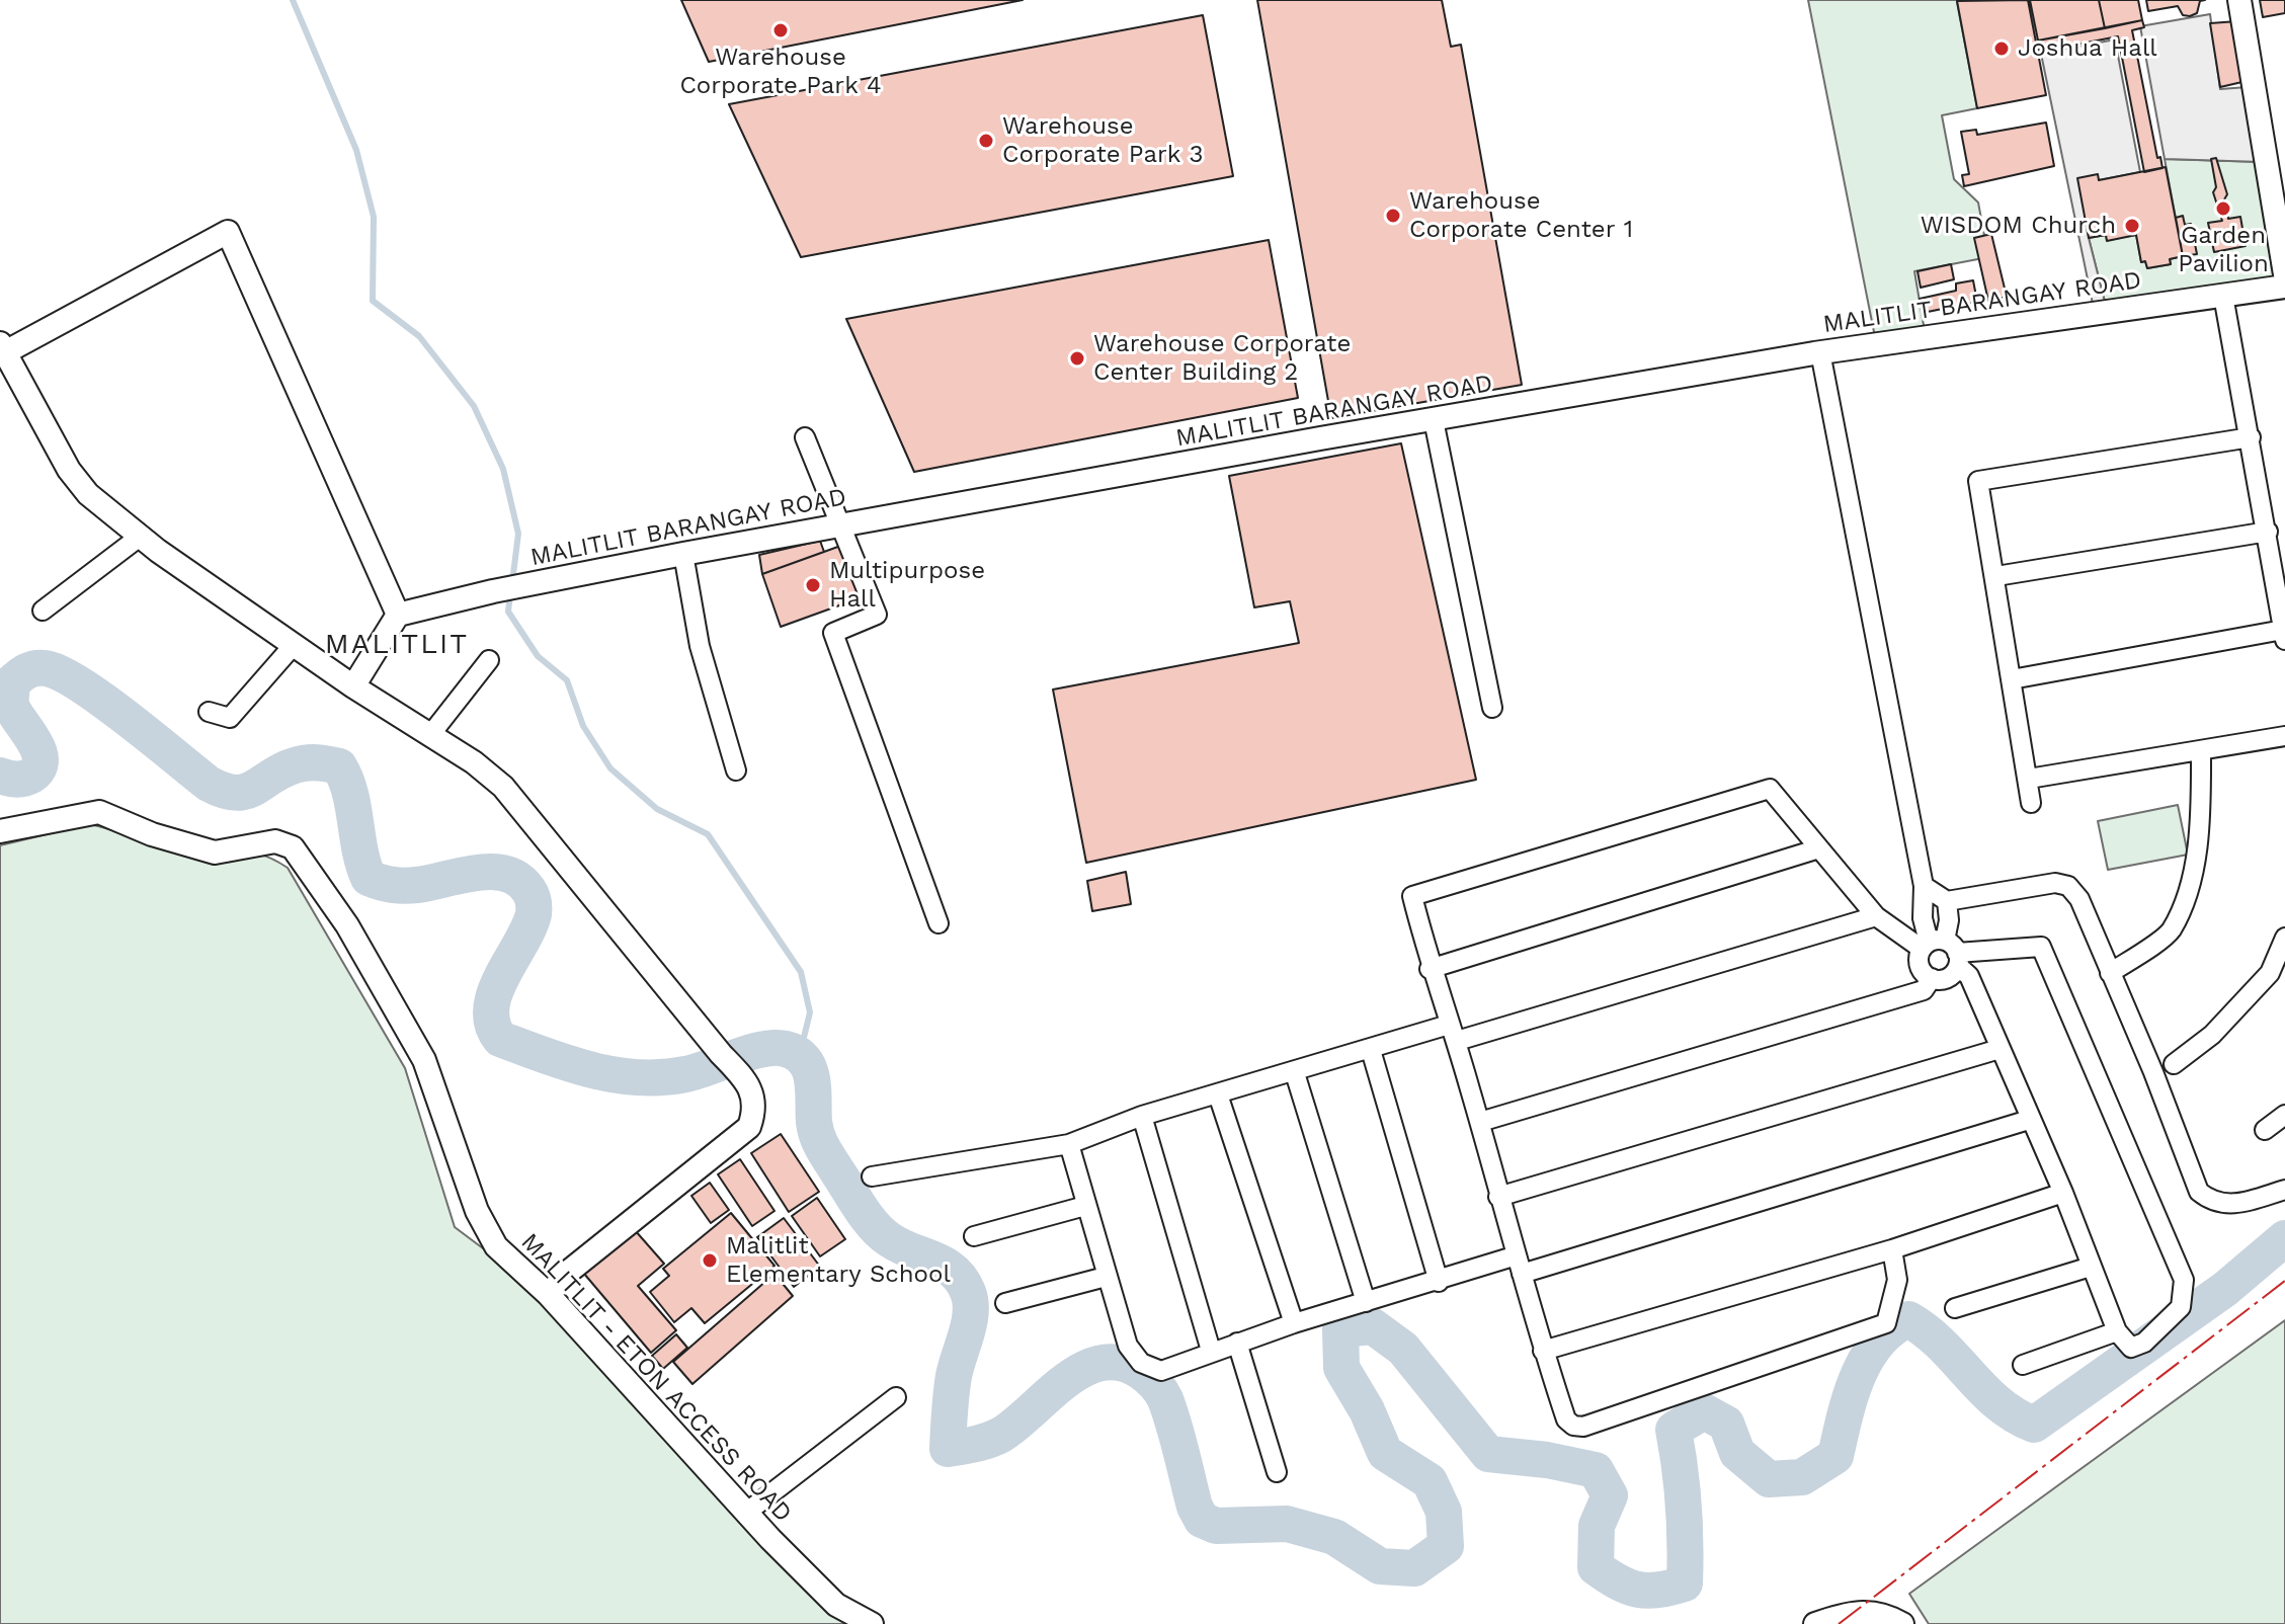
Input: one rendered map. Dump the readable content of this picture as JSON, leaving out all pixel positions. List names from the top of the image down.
{
  "streets": {
    "street": ["MALITLIT BARANGAY ROAD", "MALITLIT - ETON ACCESS ROAD"]
  },
  "districts": ["MALITLIT"],
  "places": [
    "Warehouse Corporate Park 4",
    "Joshua Hall",
    "Warehouse Corporate Park 3",
    "Garden Pavilion",
    "Warehouse Corporate Center 1",
    "WISDOM Church",
    "Warehouse Corporate Center Building 2",
    "Multipurpose Hall",
    "Malitlit Elementary School"
  ]
}
